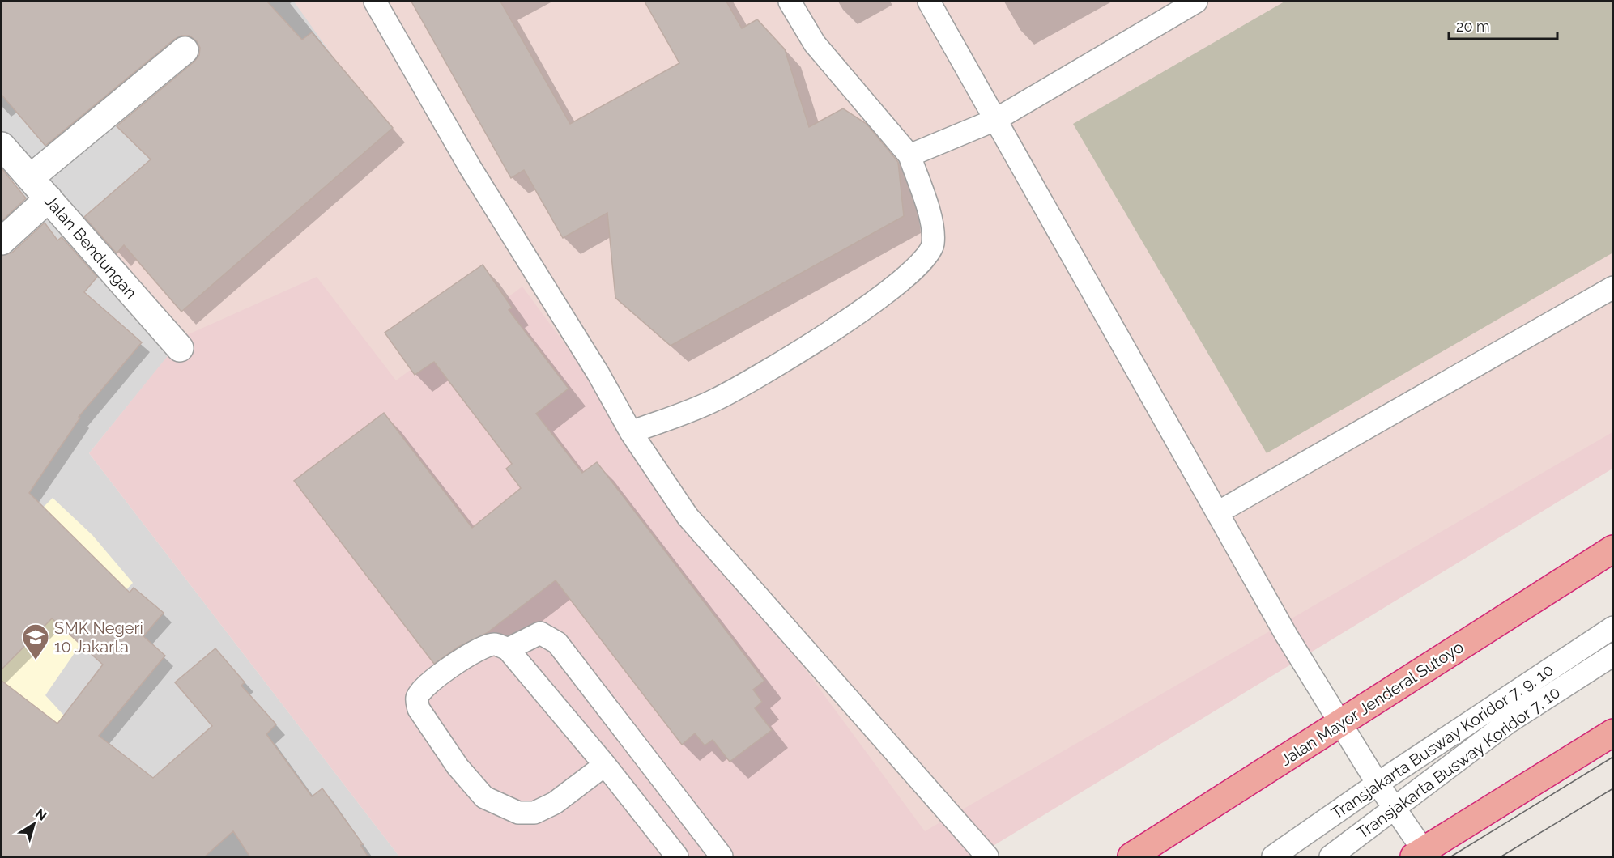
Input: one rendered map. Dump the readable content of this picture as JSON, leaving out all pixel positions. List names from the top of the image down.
{
  "streets": {
    "highway": ["Jalan Mayor Jenderal Sutoyo"],
    "street": ["Jalan Bendungan"],
    "lane": ["Transjakarta Busway Koridor 7, 9, 10", "Transjakarta Busway Koridor 7, 10"]
  },
  "places": {
    "school or university": ["SMK Negeri 10 Jakarta"]
  },
  "scale_bar": "20 m",
  "north": "top right"
}
